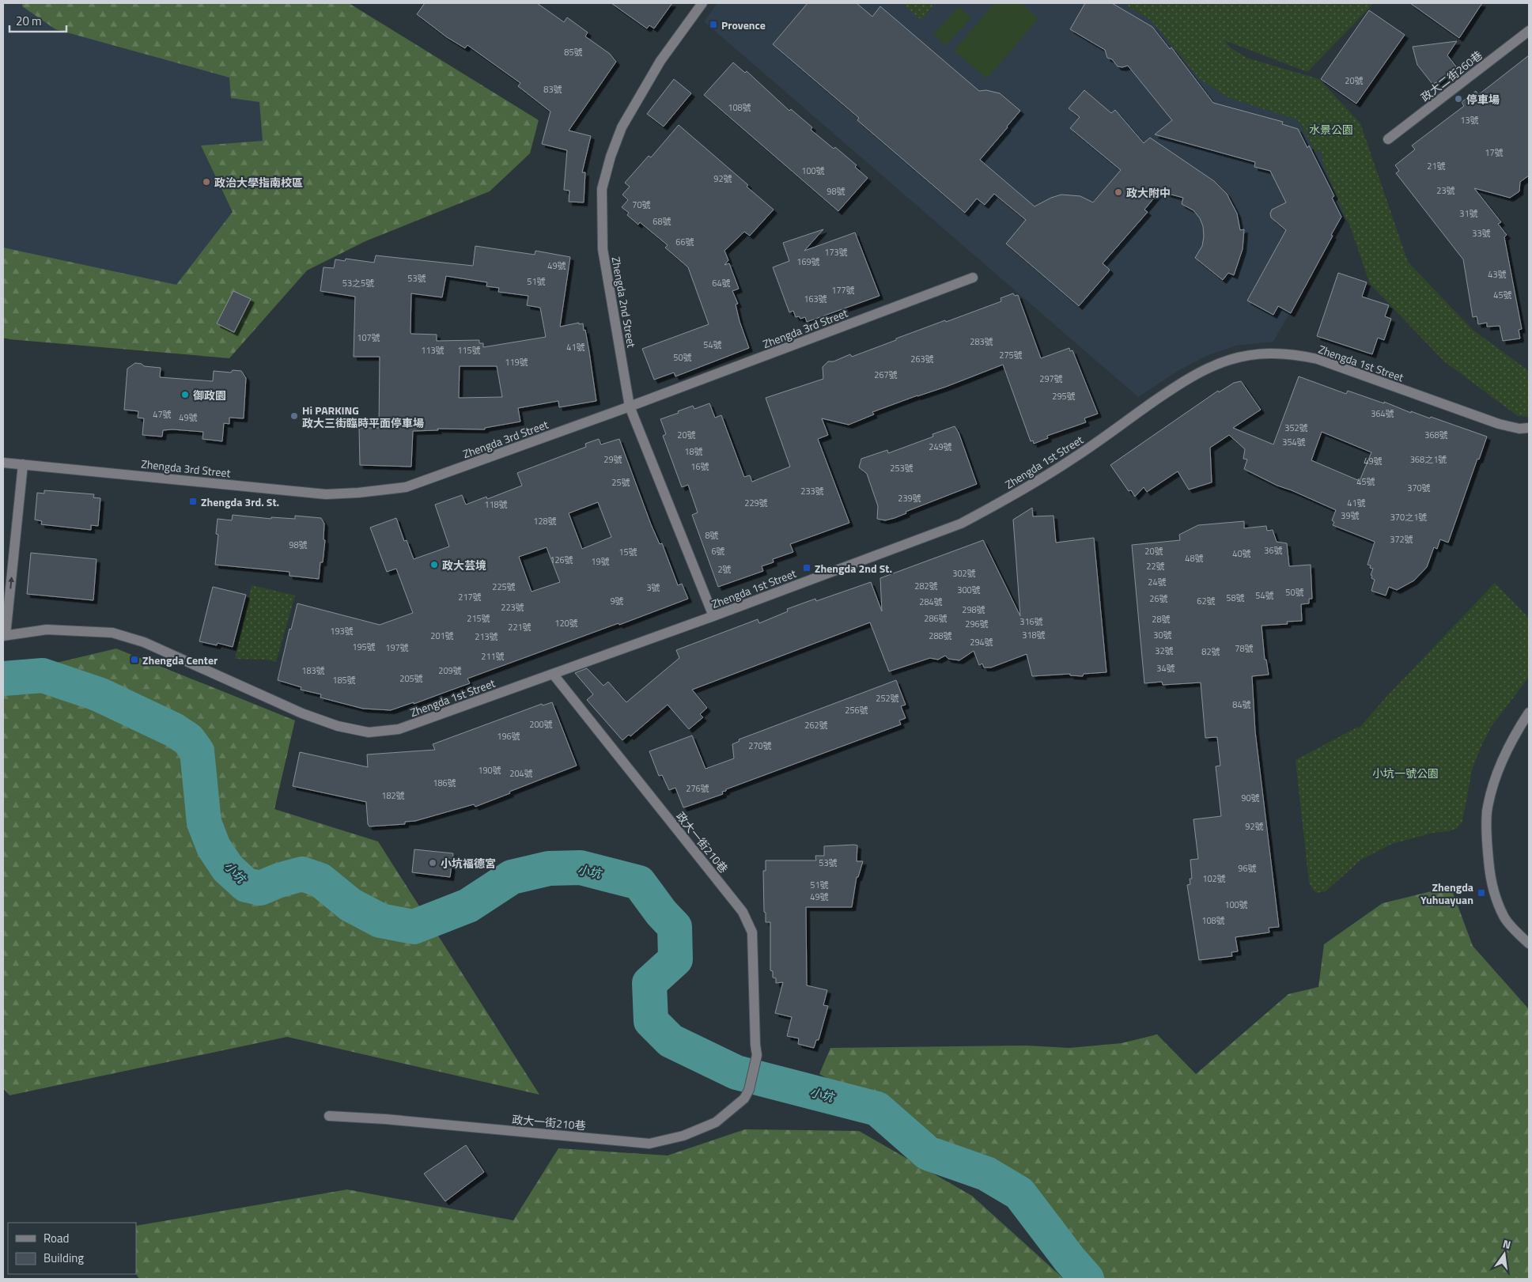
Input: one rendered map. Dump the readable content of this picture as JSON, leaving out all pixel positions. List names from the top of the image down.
{
  "streets": {
    "street": [
      "政大二街260巷",
      "Zhengda 2nd Street",
      "Zhengda 3rd Street",
      "Zhengda 1st Street",
      "政大一街210巷"
    ]
  },
  "crossings": [
    ["Zhengda 2nd Street", "Zhengda 3rd Street"],
    ["Zhengda 2nd Street", "Zhengda 1st Street"],
    ["Zhengda 1st Street", "政大一街210巷"]
  ],
  "water": ["小坑"],
  "parks": ["水景公園", "小坑一號公園"],
  "places": {
    "transit": [
      "Provence",
      "Zhengda 3rd. St.",
      "Zhengda 2nd St.",
      "Zhengda Center",
      "Zhengda Yuhuayuan"
    ],
    "other": [
      "停車場",
      "政治大學指南校區",
      "政大附中",
      "御政園",
      "Hi PARKING 政大三街臨時平面停車場",
      "政大芸境",
      "小坑福德宮"
    ]
  },
  "house_numbers": [
    "85號",
    "20號",
    "83號",
    "108號",
    "13號",
    "17號",
    "21號",
    "100號",
    "92號",
    "23號",
    "98號",
    "70號",
    "31號",
    "68號",
    "33號",
    "66號",
    "173號",
    "169號",
    "49號",
    "43號",
    "53號",
    "51號",
    "53之5號",
    "64號",
    "177號",
    "45號",
    "163號",
    "107號",
    "283號",
    "54號",
    "41號",
    "113號",
    "115號",
    "275號",
    "50號",
    "263號",
    "119號",
    "267號",
    "297號",
    "295號",
    "364號",
    "47號",
    "49號",
    "352號",
    "20號",
    "368號",
    "354號",
    "249號",
    "18號",
    "29號",
    "368之1號",
    "49號",
    "16號",
    "253號",
    "45號",
    "25號",
    "370號",
    "233號",
    "239號",
    "229號",
    "41號",
    "118號",
    "39號",
    "370之1號",
    "128號",
    "8號",
    "372號",
    "98號",
    "36號",
    "6號",
    "20號",
    "15號",
    "40號",
    "48號",
    "126號",
    "19號",
    "22號",
    "2號",
    "302號",
    "24號",
    "282號",
    "225號",
    "3號",
    "300號",
    "50號",
    "54號",
    "217號",
    "58號",
    "26號",
    "9號",
    "62號",
    "284號",
    "223號",
    "298號",
    "215號",
    "286號",
    "28號",
    "316號",
    "120號",
    "296號",
    "221號",
    "193號",
    "318號",
    "30號",
    "201號",
    "288號",
    "213號",
    "294號",
    "195號",
    "197號",
    "78號",
    "32號",
    "82號",
    "211號",
    "34號",
    "183號",
    "209號",
    "205號",
    "185號",
    "252號",
    "84號",
    "256號",
    "200號",
    "262號",
    "196號",
    "270號",
    "190號",
    "204號",
    "186號",
    "276號",
    "182號",
    "90號",
    "92號",
    "53號",
    "96號",
    "102號",
    "51號",
    "49號",
    "100號",
    "108號"
  ],
  "legend": ["Road", "Building"],
  "scale_bar": "20 m",
  "north": "top"
}
